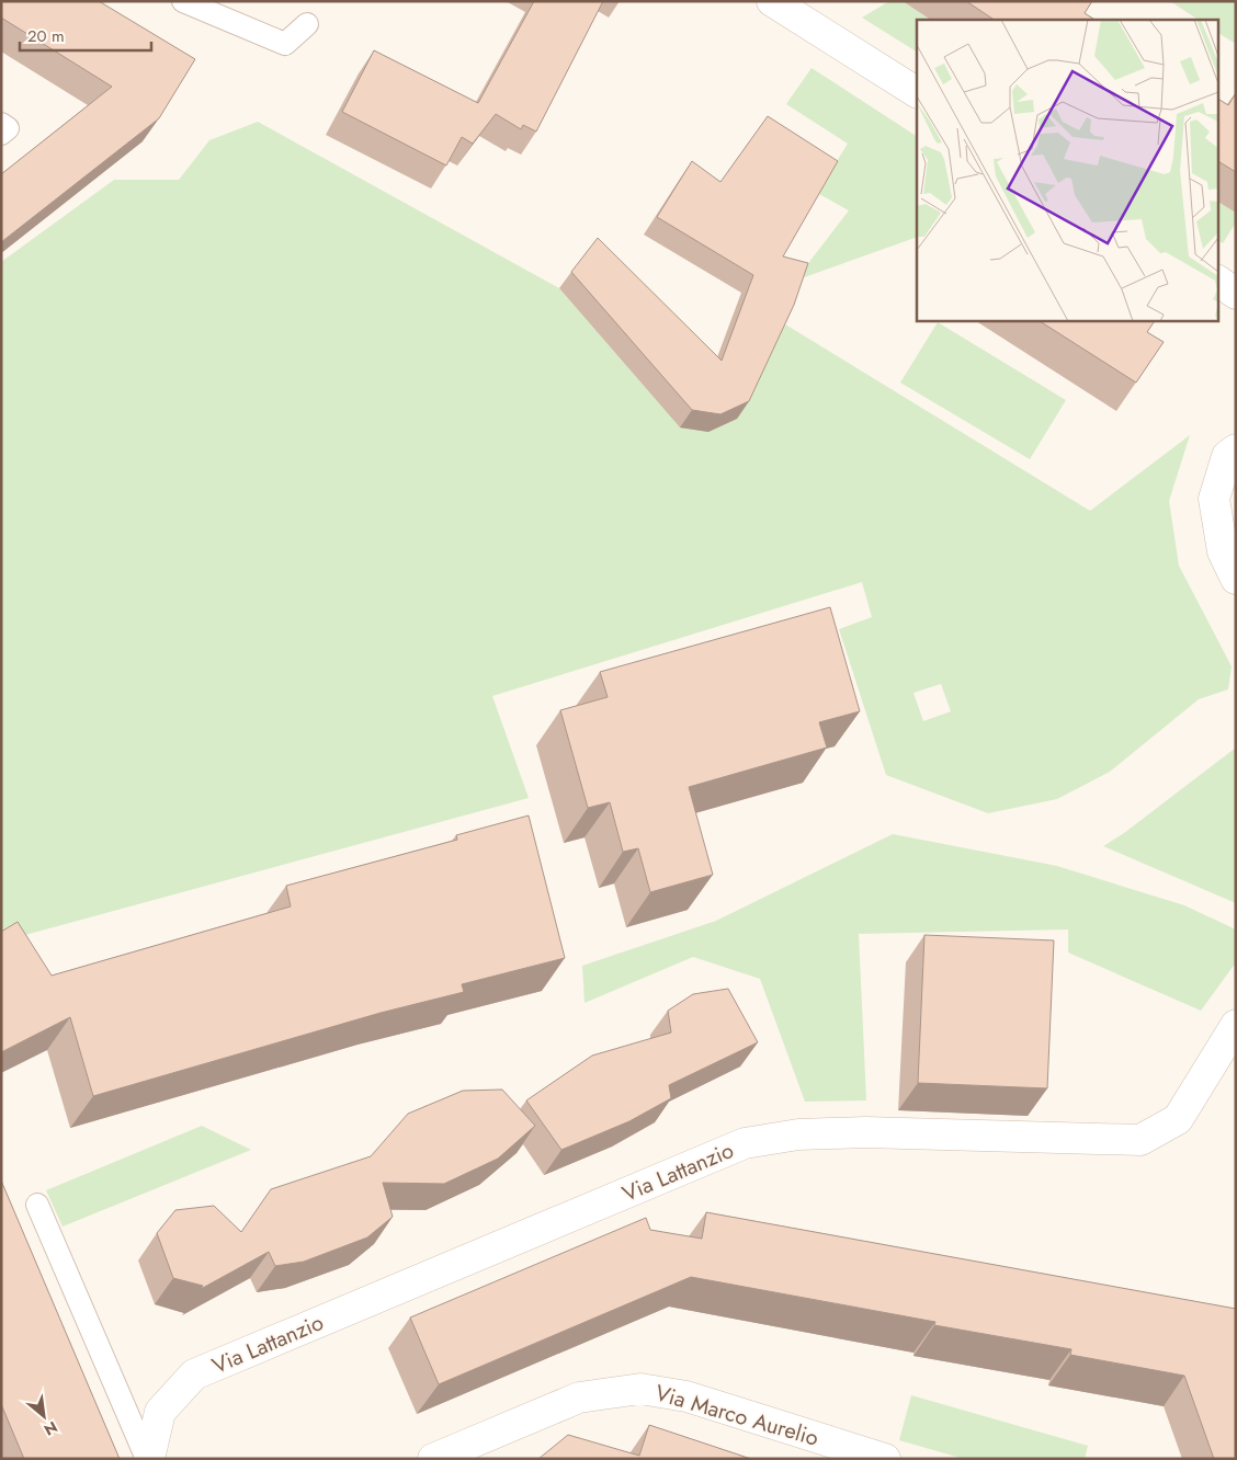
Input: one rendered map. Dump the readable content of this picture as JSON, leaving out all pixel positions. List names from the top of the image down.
{
  "streets": {
    "street": ["Via Lattanzio", "Via Marco Aurelio"]
  },
  "scale_bar": "20 m",
  "north": "bottom right"
}
